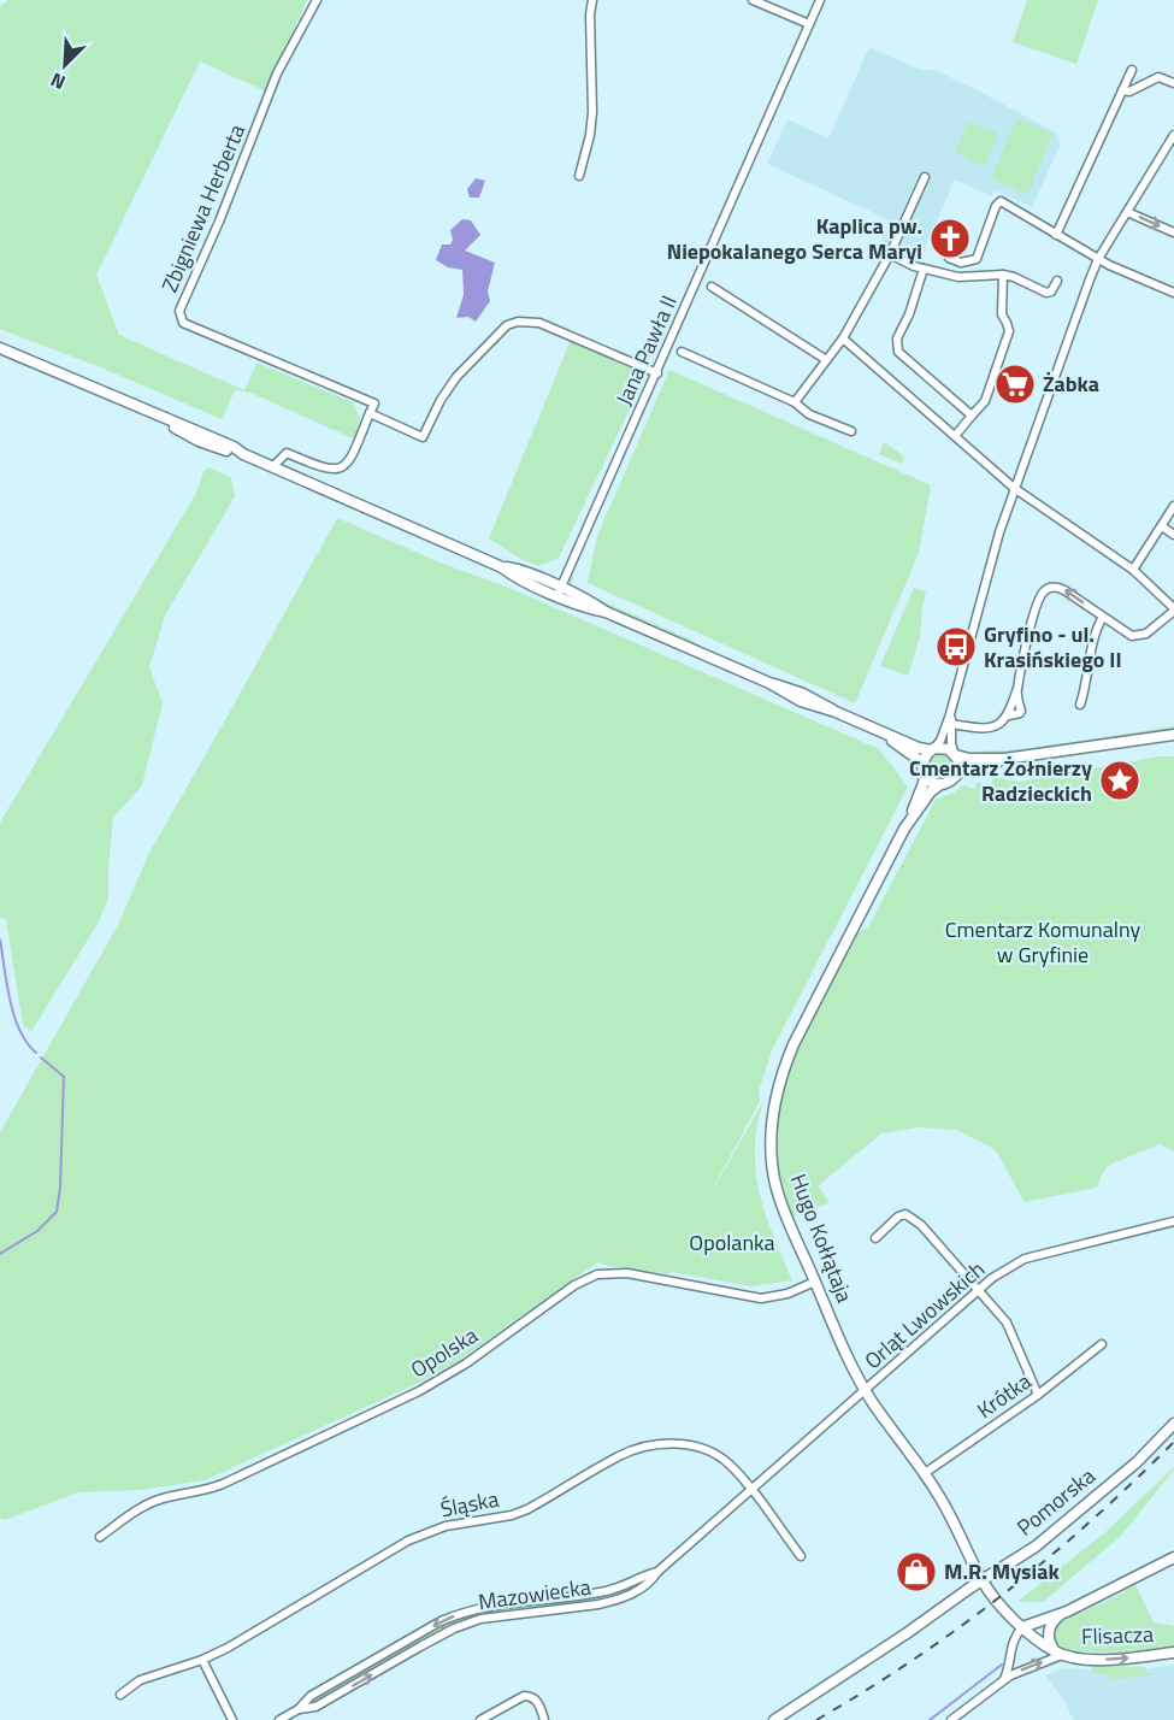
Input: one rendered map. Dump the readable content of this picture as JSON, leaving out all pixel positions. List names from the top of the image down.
{
  "streets": {
    "street": [
      "Zbigniewa Herberta",
      "Jana Pawła II",
      "Hugo Kołłątaja",
      "Orląt Lwowskich",
      "Opolska",
      "Krótka",
      "Pomorska",
      "Śląska",
      "Mazowiecka",
      "Flisacza"
    ]
  },
  "crossings": [
    ["Hugo Kołłątaja", "Orląt Lwowskich"],
    ["Hugo Kołłątaja", "Opolska"],
    ["Hugo Kołłątaja", "Krótka"],
    ["Hugo Kołłątaja", "Pomorska"],
    ["Hugo Kołłątaja", "Mazowiecka"],
    ["Hugo Kołłątaja", "Flisacza"],
    ["Orląt Lwowskich", "Mazowiecka"],
    ["Pomorska", "Flisacza"],
    ["Śląska", "Mazowiecka"]
  ],
  "parks": ["Cmentarz Komunalny w Gryfinie", "Opolanka"],
  "places": {
    "church": ["Kaplica pw. Niepokalanego Serca Maryi"],
    "supermarket": ["Żabka"],
    "bus stop": ["Gryfino - ul. Krasińskiego II"],
    "place": ["Cmentarz Żołnierzy Radzieckich"],
    "shop": ["M.R. Mysiak"]
  },
  "north": "bottom left"
}
